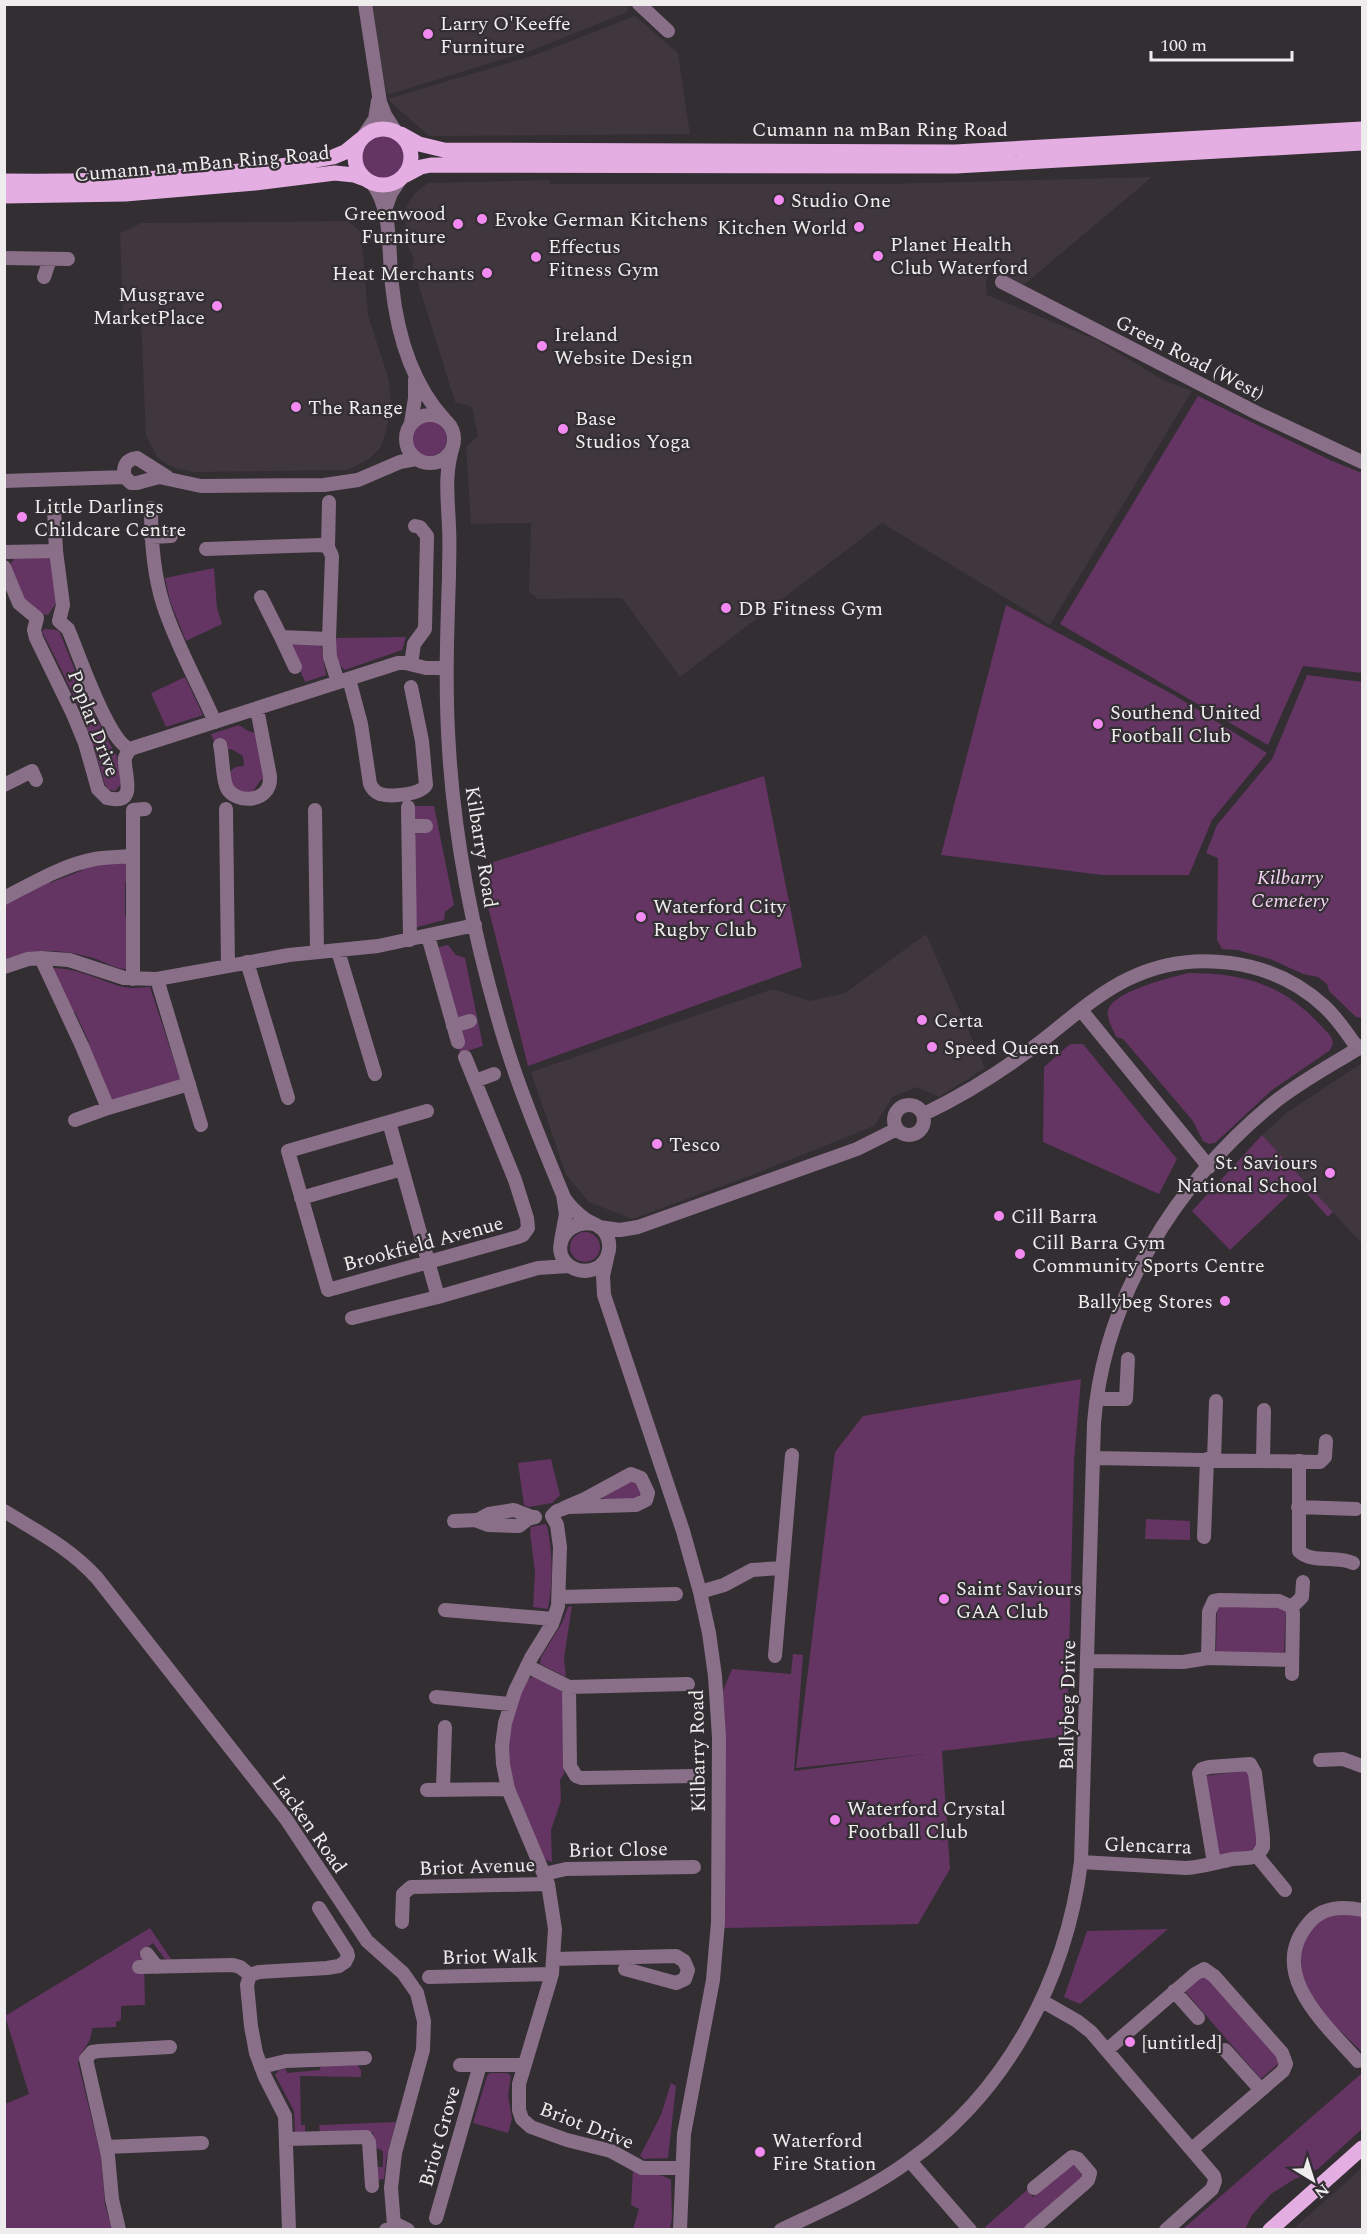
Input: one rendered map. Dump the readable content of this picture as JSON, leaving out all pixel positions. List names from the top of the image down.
{
  "streets": {
    "main road": ["Cumann na mBan Ring Road"],
    "street": [
      "Green Road (West)",
      "Poplar Drive",
      "Kilbarry Road",
      "Brookfield Avenue",
      "Ballybeg Drive",
      "Lacken Road",
      "Glencarra",
      "Briot Close",
      "Briot Avenue",
      "Briot Walk",
      "Briot Drive",
      "Briot Grove"
    ]
  },
  "crossings": [
    ["Kilbarry Road", "Briot Drive"],
    ["Ballybeg Drive", "Glencarra"],
    ["Briot Close", "Briot Avenue"],
    ["Briot Close", "Briot Drive"],
    ["Briot Avenue", "Briot Drive"],
    ["Briot Walk", "Briot Drive"],
    ["Briot Drive", "Briot Grove"]
  ],
  "parks": ["Kilbarry Cemetery"],
  "places": [
    "Larry O'Keeffe Furniture",
    "Studio One",
    "Evoke German Kitchens",
    "Greenwood Furniture",
    "Kitchen World",
    "Planet Health Club Waterford",
    "Effectus Fitness Gym",
    "Heat Merchants",
    "Musgrave MarketPlace",
    "Ireland Website Design",
    "The Range",
    "Base Studios Yoga",
    "Little Darlings Childcare Centre",
    "DB Fitness Gym",
    "Southend United Football Club",
    "Waterford City Rugby Club",
    "Certa",
    "Speed Queen",
    "Tesco",
    "St. Saviours National School",
    "Cill Barra",
    "Cill Barra Gym Community Sports Centre",
    "Ballybeg Stores",
    "Saint Saviours GAA Club",
    "Waterford Crystal Football Club",
    "[untitled]",
    "Waterford Fire Station"
  ],
  "scale_bar": "100 m",
  "north": "bottom right"
}
